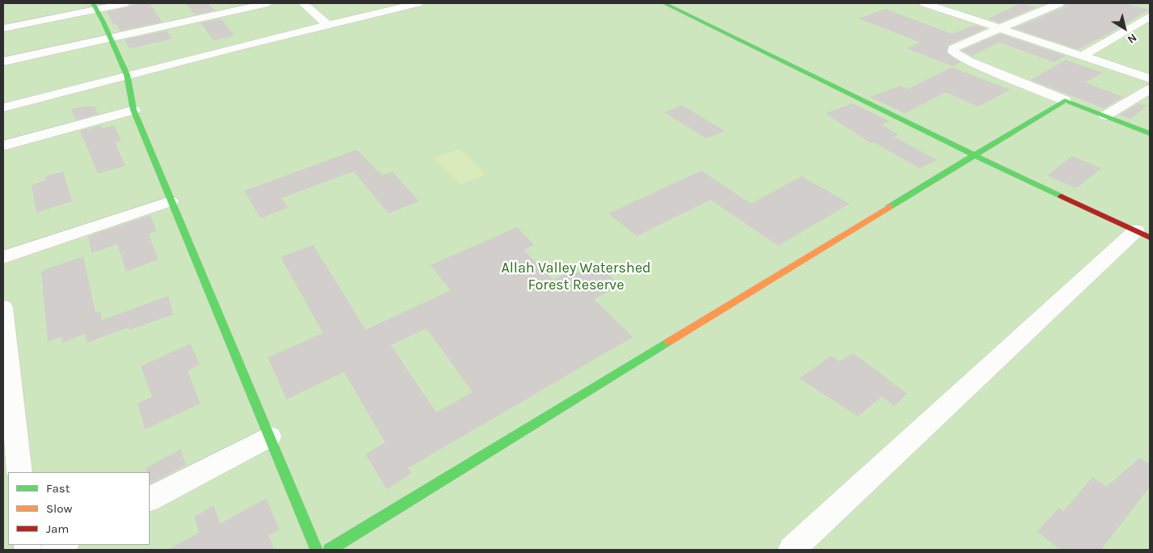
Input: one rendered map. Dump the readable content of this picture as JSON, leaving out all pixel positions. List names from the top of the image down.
{
  "parks": ["Allah Valley Watershed Forest Reserve"],
  "legend": ["Fast", "Slow", "Jam"],
  "north": "bottom right"
}
